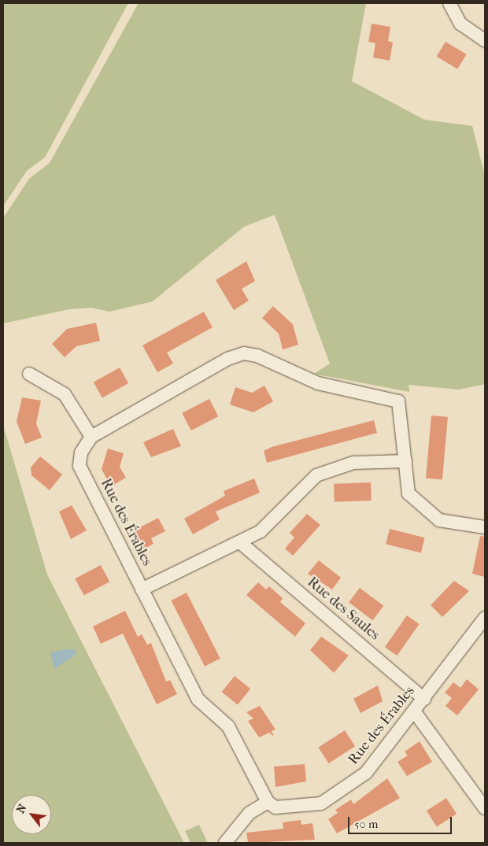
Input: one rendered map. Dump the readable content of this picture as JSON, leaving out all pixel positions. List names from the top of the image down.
{
  "streets": {
    "street": ["Rue des Érables", "Rue des Saules"]
  },
  "crossings": [
    ["Rue des Érables", "Rue des Saules"]
  ],
  "scale_bar": "50 m",
  "north": "top left"
}
